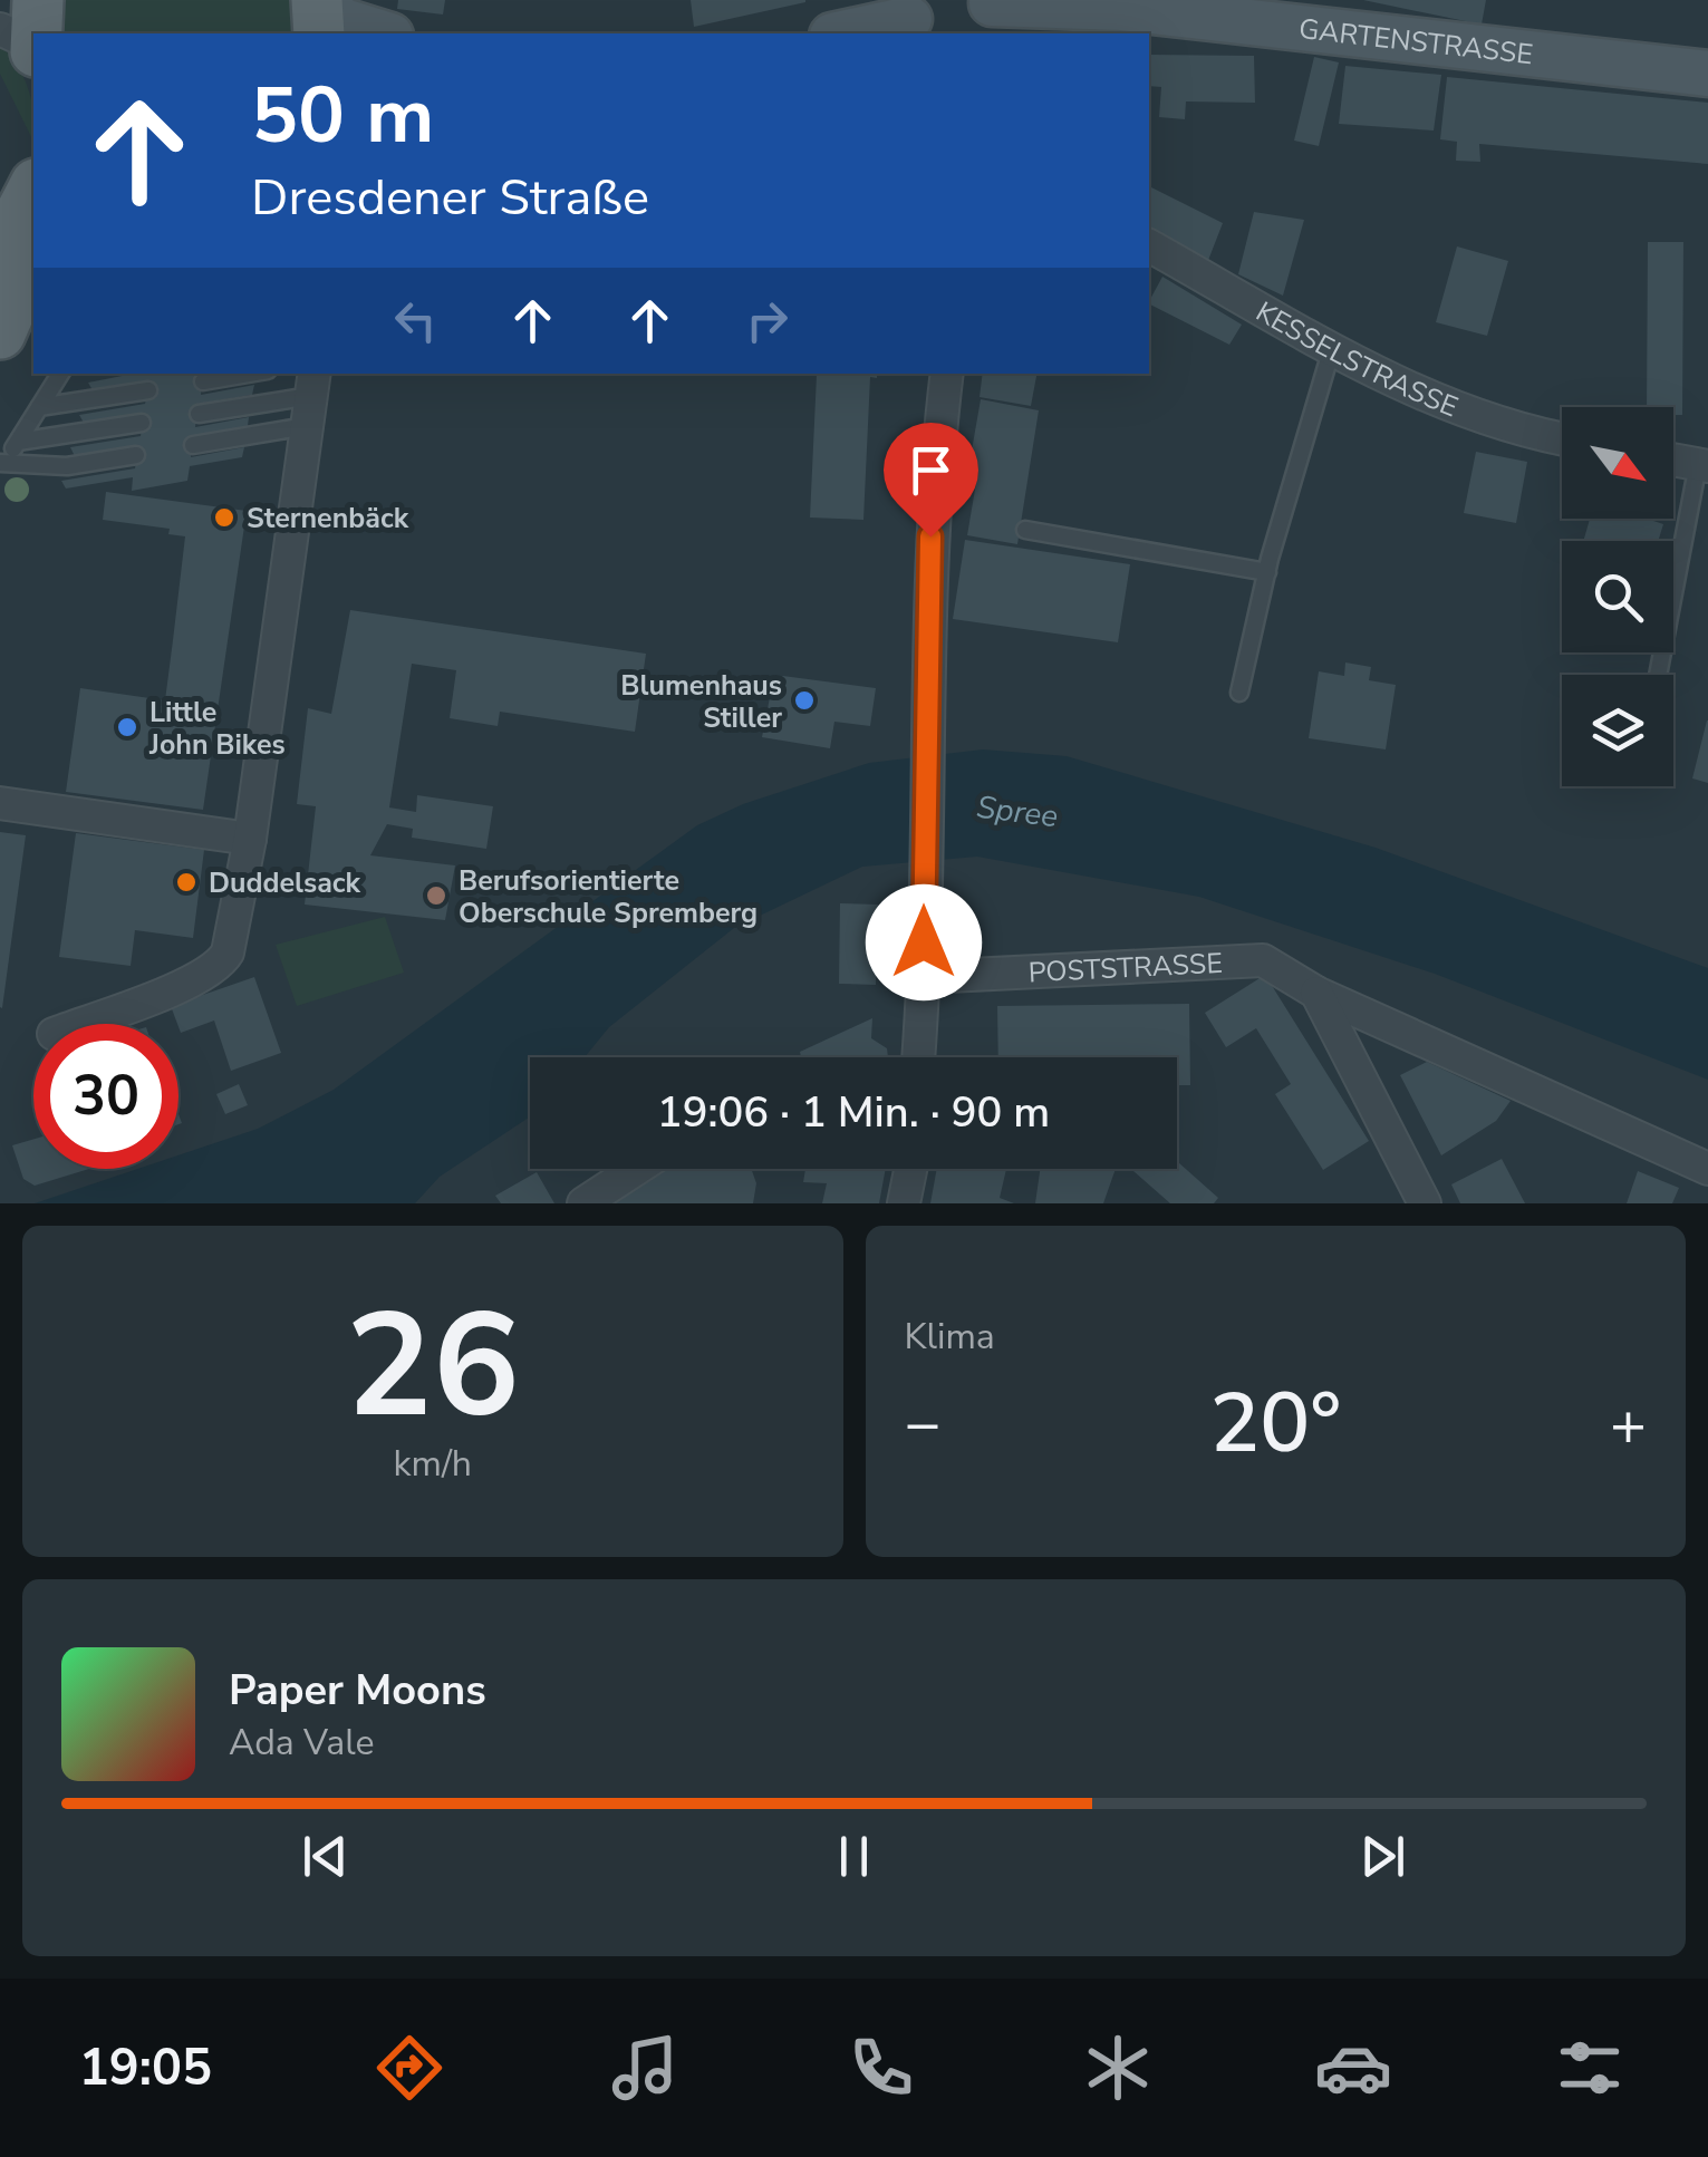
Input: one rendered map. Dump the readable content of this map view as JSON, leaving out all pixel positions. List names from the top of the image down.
{
  "streets": {
    "street": ["GARTENSTRASSE", "KESSELSTRASSE", "POSTSTRASSE"]
  },
  "water": ["Spree"],
  "places": [
    "Sternenbäck",
    "Blumenhaus Stiller",
    "Little John Bikes",
    "Duddelsack",
    "Berufsorientierte Oberschule Spremberg"
  ],
  "north": "bottom right",
  "page": {
    "turn": ["50 m", "Dresdener Straße"],
    "limit": "30",
    "trip": "19:06 · 1 Min. · 90 m",
    "tile": [
      ["26", "km/h"],
      "Klima"
    ],
    "heat": ["−", "20°", "+"],
    "song": ["Paper Moons", "Ada Vale"],
    "tabs": "19:05"
  }
}
